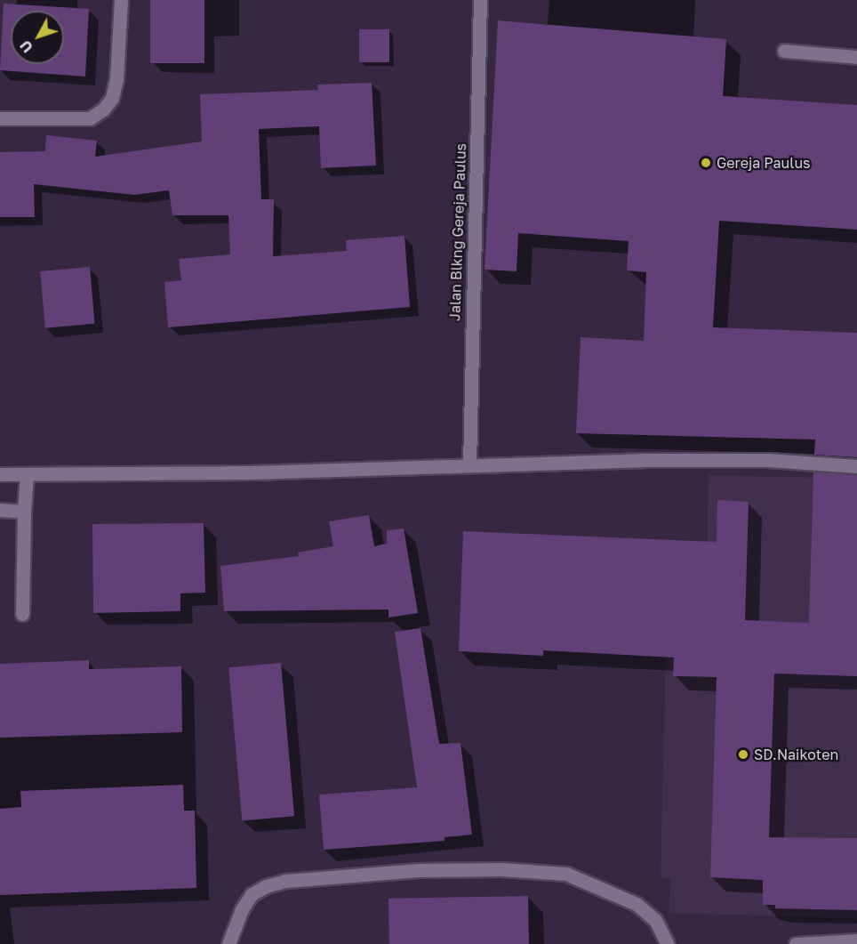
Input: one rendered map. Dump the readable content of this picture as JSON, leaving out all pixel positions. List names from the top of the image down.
{
  "streets": {
    "street": ["Jalan Blkng Gereja Paulus"]
  },
  "places": ["Gereja Paulus", "SD.Naikoten"],
  "north": "bottom left"
}
